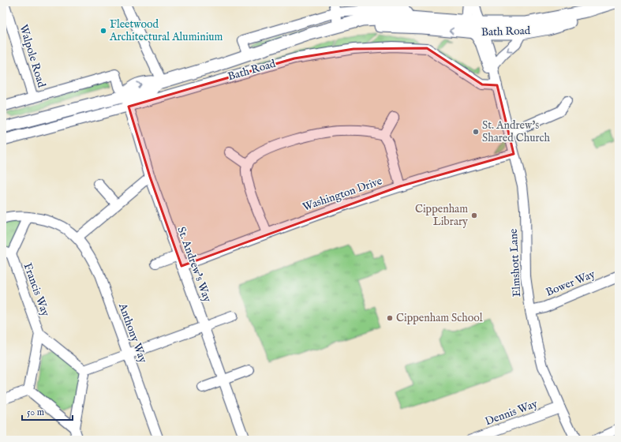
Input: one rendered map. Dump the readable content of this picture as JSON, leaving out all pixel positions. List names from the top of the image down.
{
  "streets": {
    "main road": ["Bath Road"],
    "street": [
      "Walpole Road",
      "Washington Drive",
      "Elmshott Lane",
      "St. Andrew's Way",
      "Bower Way",
      "Francis Way",
      "Anthony Way",
      "Dennis Way"
    ]
  },
  "crossings": [
    ["Bath Road", "Elmshott Lane"],
    ["Bath Road", "St. Andrew's Way"],
    ["Walpole Road", "St. Andrew's Way"],
    ["Washington Drive", "Elmshott Lane"],
    ["Washington Drive", "St. Andrew's Way"],
    ["Elmshott Lane", "Bower Way"],
    ["Elmshott Lane", "Dennis Way"]
  ],
  "places": [
    "Fleetwood Architectural Aluminium",
    "St. Andrew's Shared Church",
    "Cippenham Library",
    "Cippenham School"
  ],
  "scale_bar": "50 m"
}
